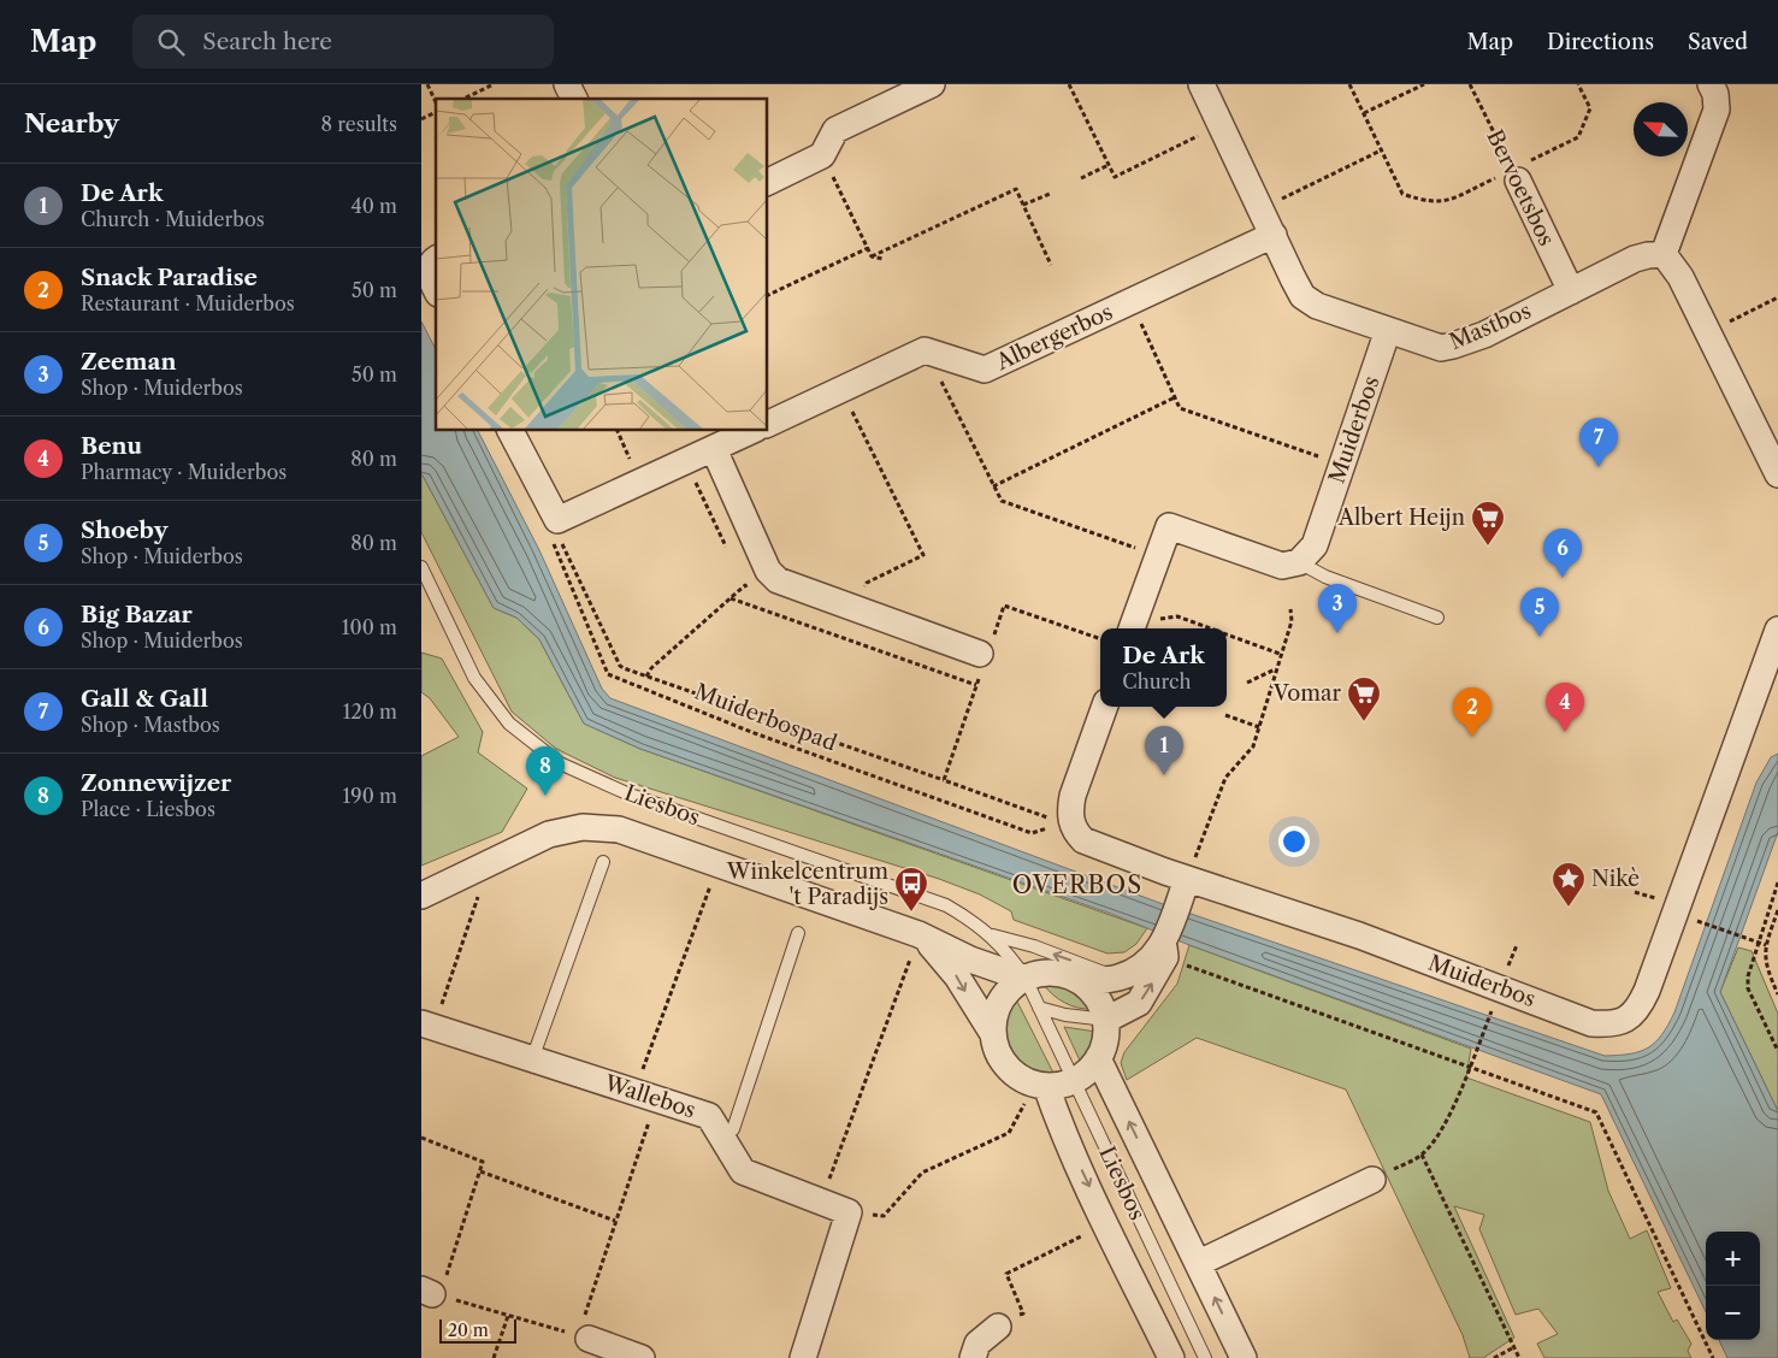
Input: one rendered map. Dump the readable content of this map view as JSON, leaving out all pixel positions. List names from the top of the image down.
{
  "streets": {
    "street": [
      "Bervoetsbos",
      "Mastbos",
      "Albergerbos",
      "Muiderbos",
      "Liesbos",
      "Wallebos"
    ],
    "path": ["Muiderbospad"]
  },
  "crossings": [
    ["Bervoetsbos", "Mastbos"],
    ["Mastbos", "Albergerbos"],
    ["Mastbos", "Muiderbos"],
    ["Muiderbos", "Muiderbospad"]
  ],
  "districts": ["OVERBOS"],
  "places": {
    "supermarket": ["Albert Heijn", "Vomar"],
    "place": ["Nikè"],
    "bus stop": ["Winkelcentrum 't Paradijs"]
  },
  "scale_bar": "20 m",
  "north": "top left",
  "page": {
    "header": "Map",
    "search": "Search here",
    "nav": ["Map", "Directions", "Saved"],
    "heading": ["Nearby", "8 results"],
    "list": [
      {
        "mark": "1",
        "name": "De Ark",
        "note": "Church · Muiderbos",
        "value": "40 m"
      },
      {
        "mark": "2",
        "name": "Snack Paradise",
        "note": "Restaurant · Muiderbos",
        "value": "50 m"
      },
      {
        "mark": "3",
        "name": "Zeeman",
        "note": "Shop · Muiderbos",
        "value": "50 m"
      },
      {
        "mark": "4",
        "name": "Benu",
        "note": "Pharmacy · Muiderbos",
        "value": "80 m"
      },
      {
        "mark": "5",
        "name": "Shoeby",
        "note": "Shop · Muiderbos",
        "value": "80 m"
      },
      {
        "mark": "6",
        "name": "Big Bazar",
        "note": "Shop · Muiderbos",
        "value": "100 m"
      },
      {
        "mark": "7",
        "name": "Gall & Gall",
        "note": "Shop · Mastbos",
        "value": "120 m"
      },
      {
        "mark": "8",
        "name": "Zonnewijzer",
        "note": "Place · Liesbos",
        "value": "190 m"
      }
    ],
    "pins": [
      "7",
      "6",
      "3",
      "5",
      "4",
      "2",
      "1",
      "8"
    ],
    "popup": ["De Ark", "Church"],
    "map_buttons": ["+", "−"],
    "scale": "20 m"
  }
}
